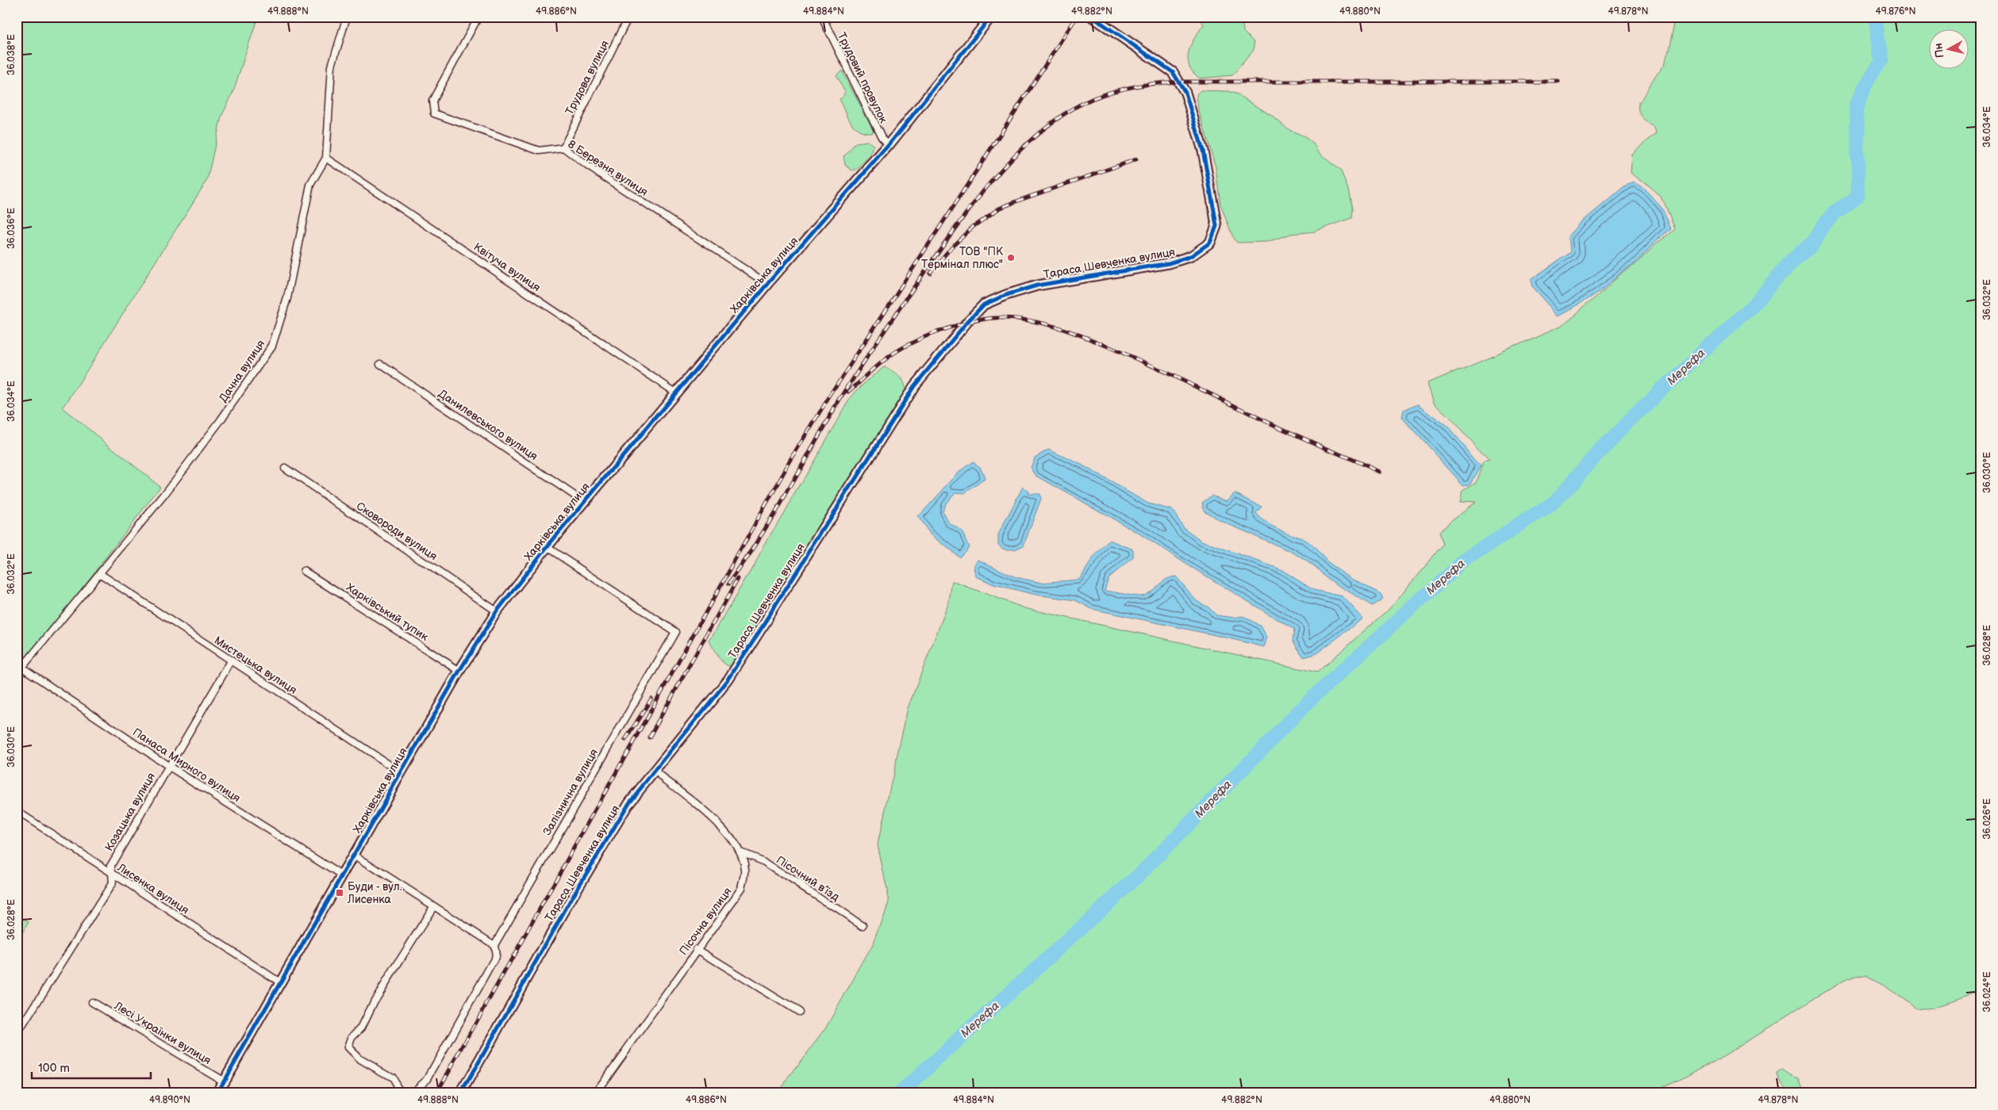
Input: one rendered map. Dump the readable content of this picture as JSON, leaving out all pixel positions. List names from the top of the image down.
{
  "streets": {
    "street": [
      "Трудова вулиця",
      "Трудовий провулок",
      "8 Березня вулиця",
      "Тараса Шевченка вулиця",
      "Квітуча вулиця",
      "Харківська вулиця",
      "Дачна вулиця",
      "Данилевського вулиця",
      "Сковороди вулиця",
      "Харківський тупик",
      "Мистецька вулиця",
      "Панаса Мирного вулиця",
      "Залізнична вулиця",
      "Козацька вулиця",
      "Пісочний в’їзд",
      "Лисенка вулиця",
      "Пісочна вулиця",
      "Лесі Українки вулиця"
    ]
  },
  "crossings": [
    ["Трудова вулиця", "8 Березня вулиця"],
    ["Трудовий провулок", "Харківська вулиця"],
    ["8 Березня вулиця", "Харківська вулиця"],
    ["Тараса Шевченка вулиця", "Пісочна вулиця"],
    ["Квітуча вулиця", "Харківська вулиця"],
    ["Квітуча вулиця", "Дачна вулиця"],
    ["Харківська вулиця", "Данилевського вулиця"],
    ["Харківська вулиця", "Сковороди вулиця"],
    ["Харківська вулиця", "Харківський тупик"],
    ["Харківська вулиця", "Мистецька вулиця"],
    ["Харківська вулиця", "Панаса Мирного вулиця"],
    ["Харківська вулиця", "Залізнична вулиця"],
    ["Харківська вулиця", "Лисенка вулиця"],
    ["Харківська вулиця", "Лесі Українки вулиця"],
    ["Дачна вулиця", "Мистецька вулиця"],
    ["Дачна вулиця", "Панаса Мирного вулиця"],
    ["Мистецька вулиця", "Козацька вулиця"],
    ["Панаса Мирного вулиця", "Козацька вулиця"],
    ["Козацька вулиця", "Лисенка вулиця"],
    ["Пісочний в’їзд", "Пісочна вулиця"]
  ],
  "water": ["Мерефа"],
  "places": {
    "other": ["ТОВ \"ПК Термінал плюс\""],
    "transit": ["Буди - вул. Лисенка"]
  },
  "scale_bar": "100 m",
  "north": "left",
  "coordinates": [
    "49.888°N",
    "49.886°N",
    "49.884°N",
    "49.882°N",
    "49.880°N",
    "49.878°N",
    "49.876°N",
    "36.038°E",
    "36.034°E",
    "36.036°E",
    "36.032°E",
    "36.030°E",
    "36.028°E",
    "36.026°E",
    "36.024°E",
    "49.890°N"
  ]
}
